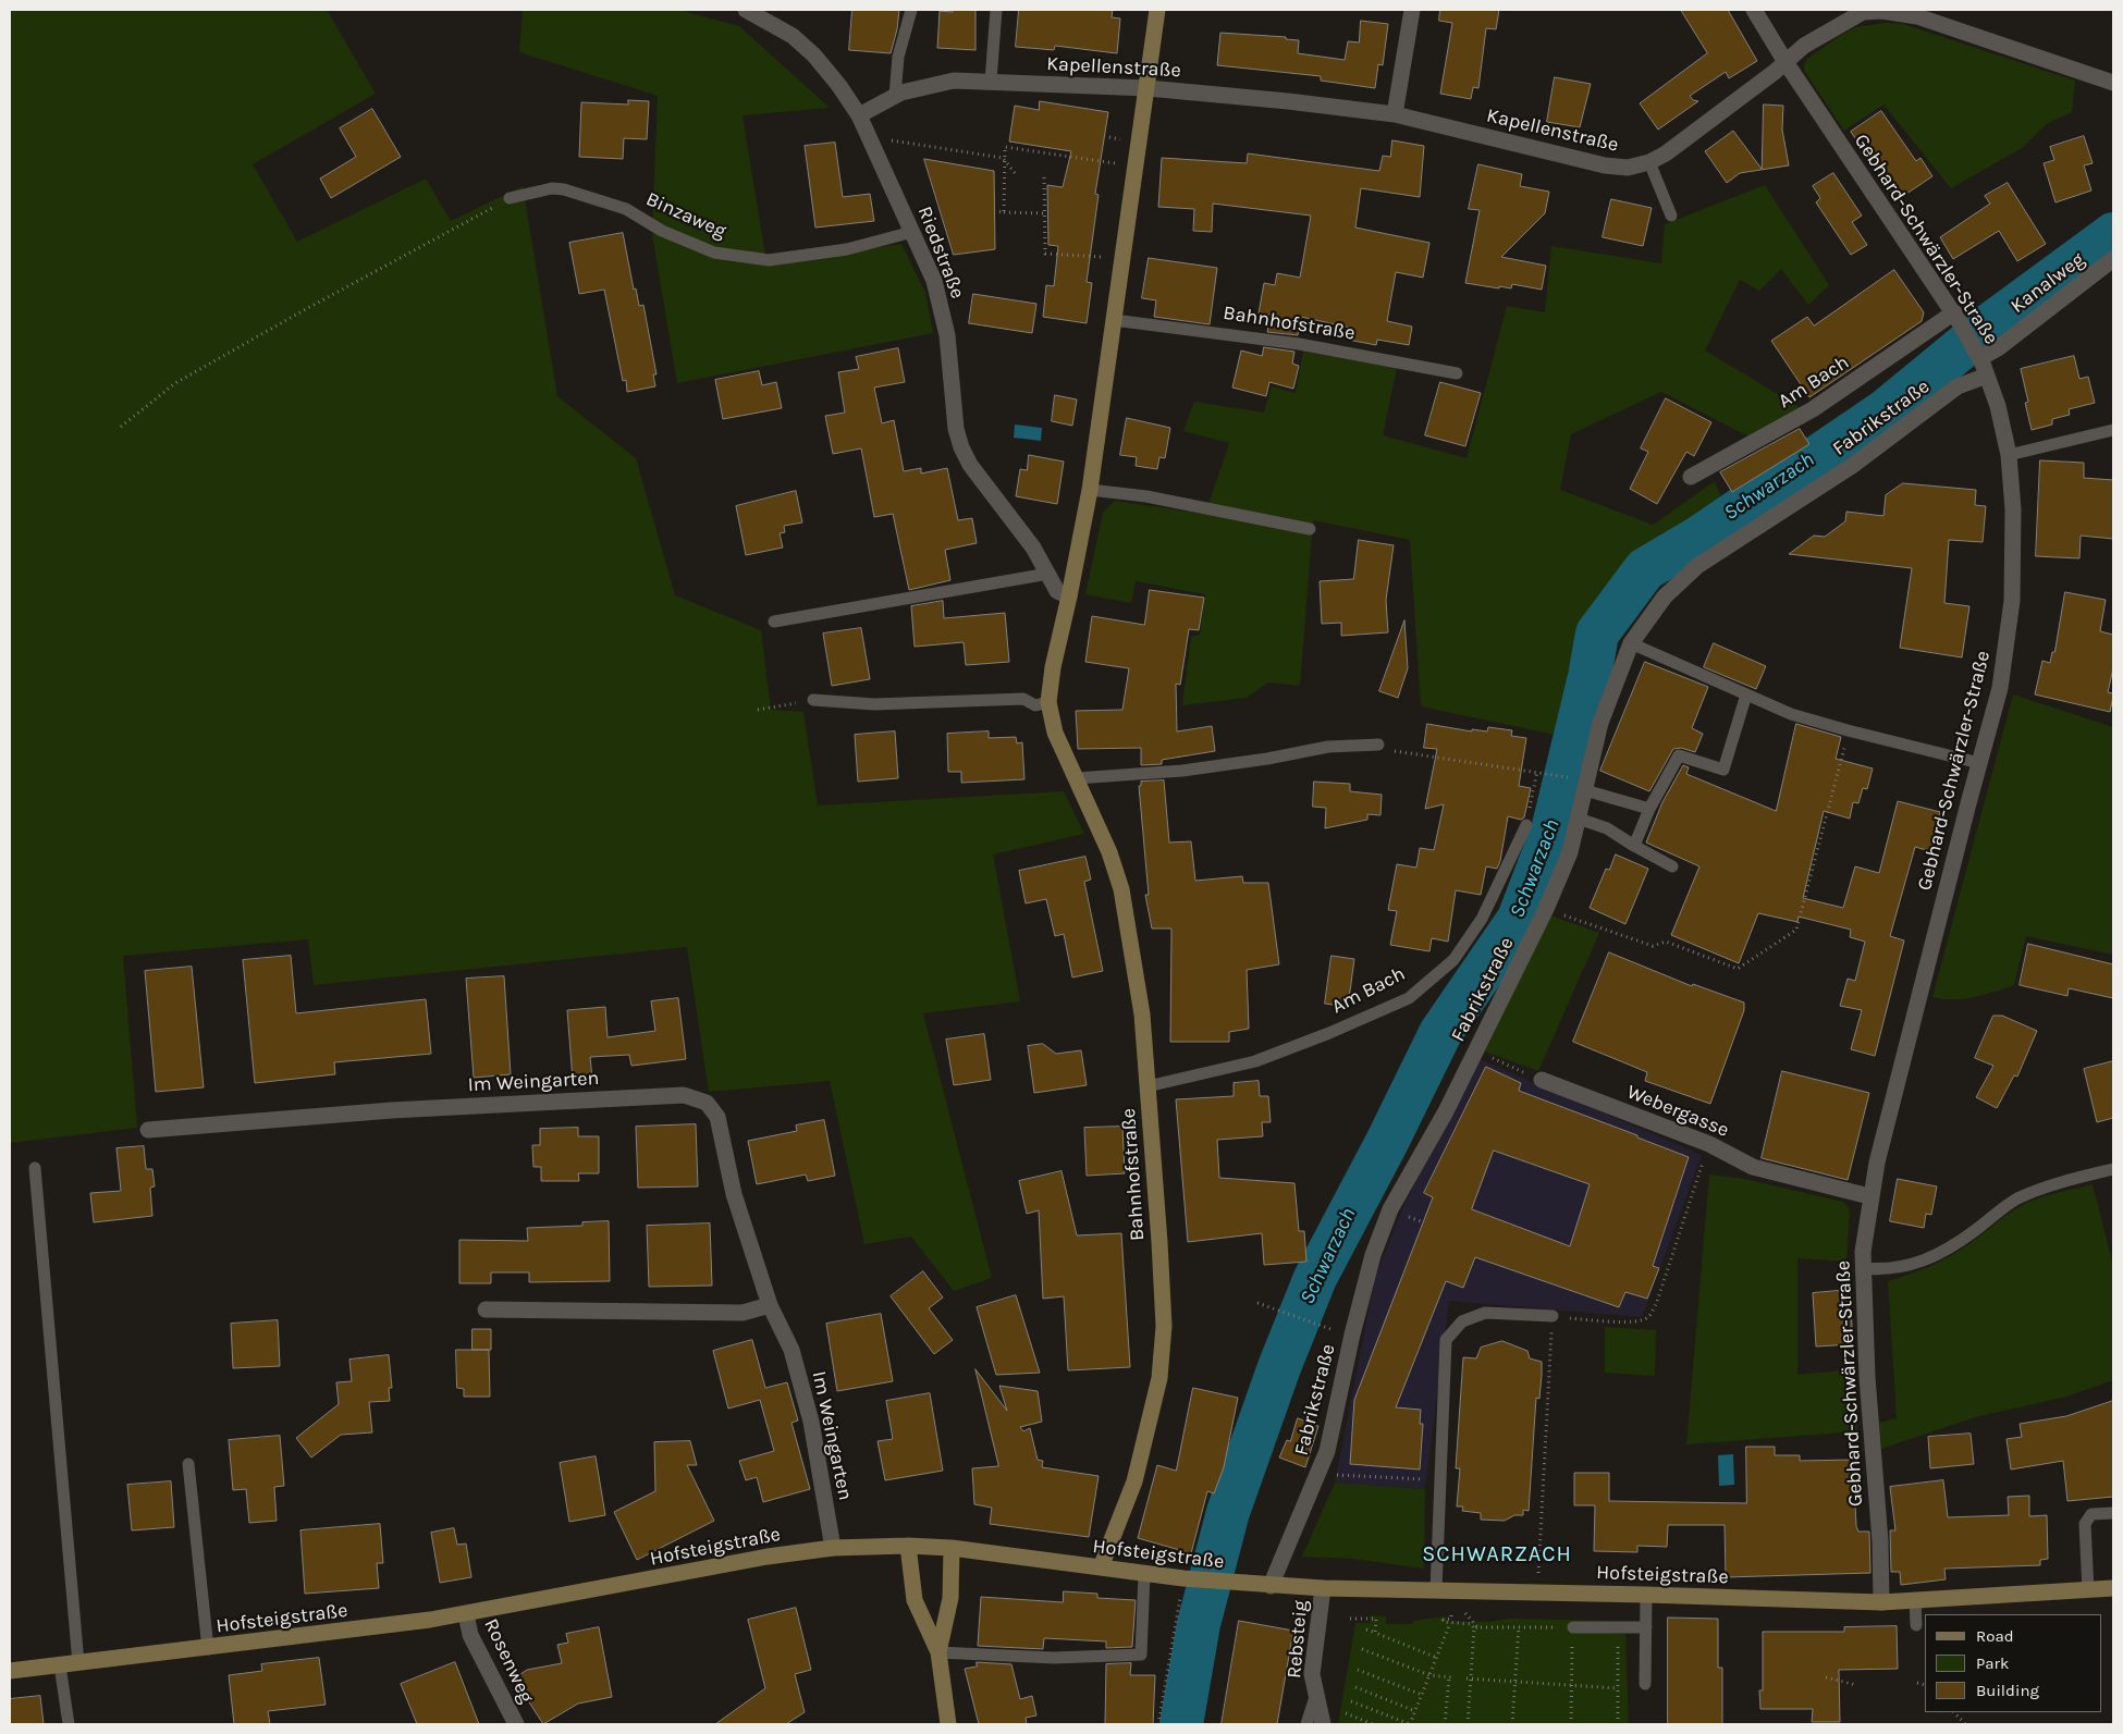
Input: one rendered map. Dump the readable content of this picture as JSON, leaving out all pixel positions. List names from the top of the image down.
{
  "streets": {
    "main road": ["Bahnhofstraße", "Hofsteigstraße"],
    "street": [
      "Kapellenstraße",
      "Gebhard-Schwärzler-Straße",
      "Riedstraße",
      "Kanalweg",
      "Am Bach",
      "Fabrikstraße",
      "Im Weingarten",
      "Webergasse",
      "Rebsteig",
      "Rosenweg"
    ],
    "lane": ["Binzaweg"]
  },
  "crossings": [
    ["Kapellenstraße", "Gebhard-Schwärzler-Straße"],
    ["Kapellenstraße", "Riedstraße"],
    ["Kapellenstraße", "Bahnhofstraße"],
    ["Binzaweg", "Riedstraße"],
    ["Gebhard-Schwärzler-Straße", "Kanalweg"],
    ["Gebhard-Schwärzler-Straße", "Am Bach"],
    ["Gebhard-Schwärzler-Straße", "Fabrikstraße"],
    ["Gebhard-Schwärzler-Straße", "Webergasse"],
    ["Gebhard-Schwärzler-Straße", "Hofsteigstraße"],
    ["Riedstraße", "Bahnhofstraße"],
    ["Bahnhofstraße", "Am Bach"],
    ["Bahnhofstraße", "Hofsteigstraße"],
    ["Fabrikstraße", "Hofsteigstraße"],
    ["Im Weingarten", "Hofsteigstraße"],
    ["Hofsteigstraße", "Rebsteig"],
    ["Hofsteigstraße", "Rosenweg"]
  ],
  "districts": ["SCHWARZACH"],
  "water": ["Schwarzach"],
  "legend": ["Road", "Park", "Building"]
}
